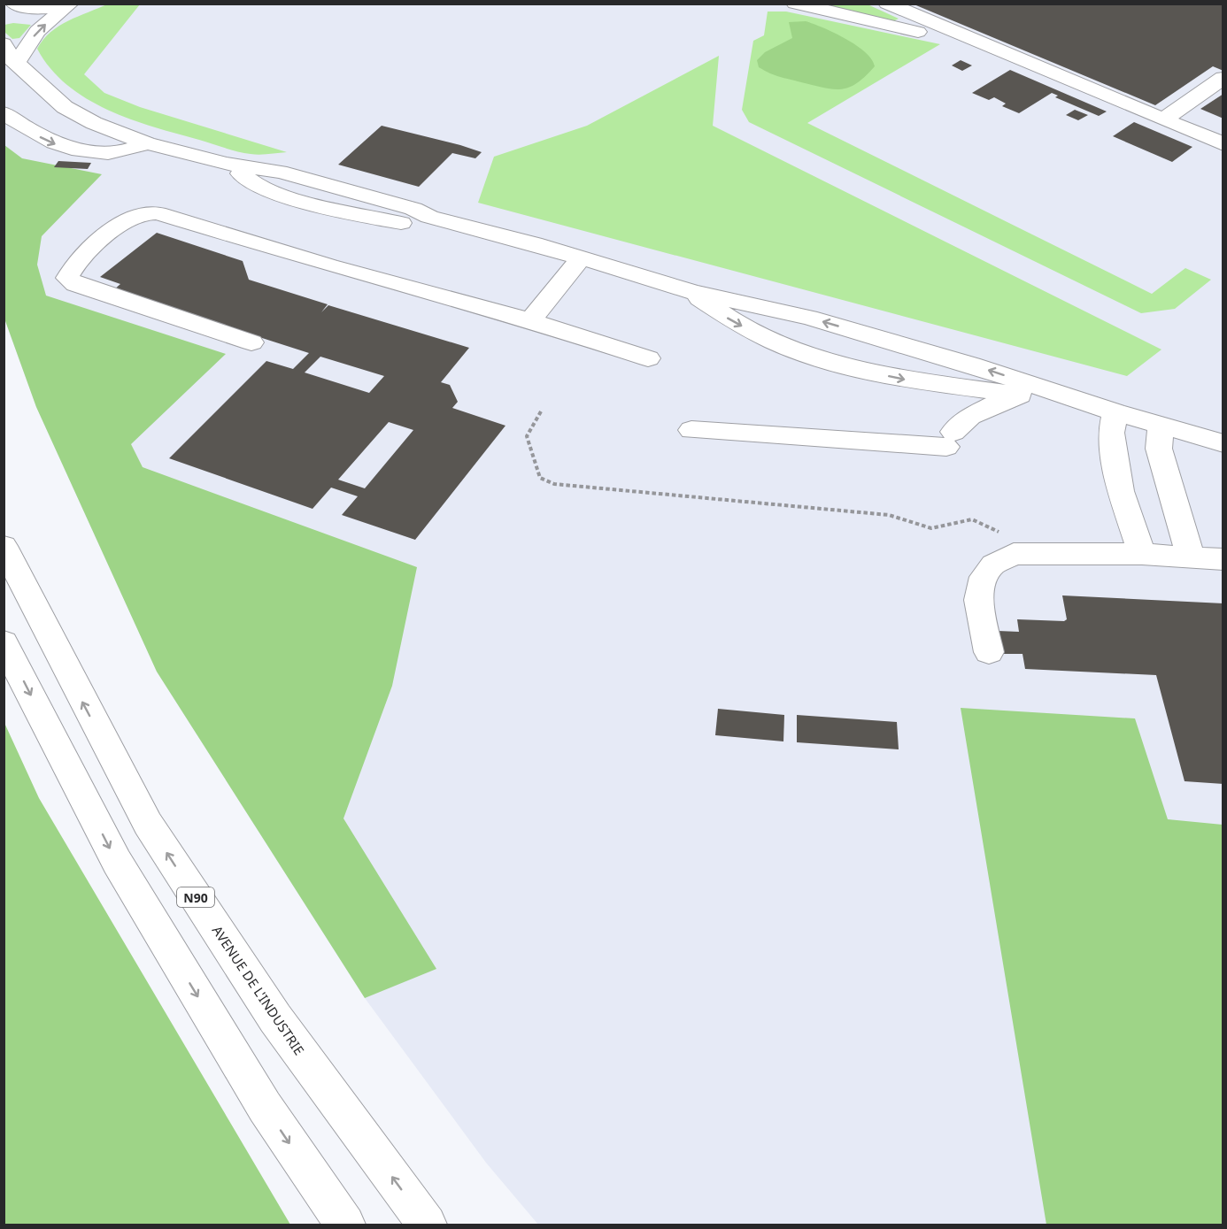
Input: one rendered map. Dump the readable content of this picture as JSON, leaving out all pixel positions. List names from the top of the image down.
{
  "streets": {
    "main road": ["N90", "AVENUE DE L'INDUSTRIE"]
  }
}
